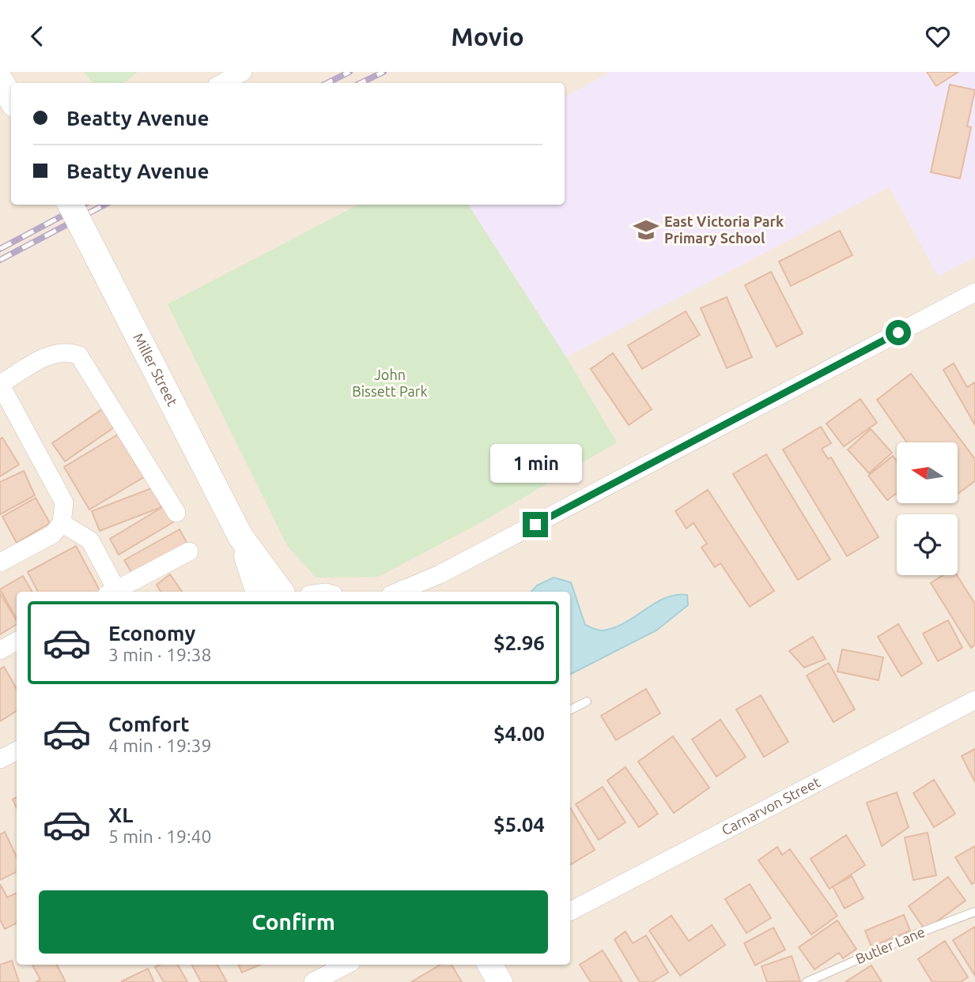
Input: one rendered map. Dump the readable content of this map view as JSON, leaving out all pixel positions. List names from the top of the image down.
{
  "streets": {
    "main road": ["Miller Street"],
    "street": ["Carnarvon Street"],
    "lane": ["Butler Lane"]
  },
  "parks": ["John Bissett Park"],
  "places": {
    "school or university": ["East Victoria Park Primary School"]
  },
  "north": "left",
  "page": {
    "header": "Movio",
    "banner": ["Beatty Avenue", "Beatty Avenue"],
    "bubble": "1 min",
    "list": [
      {
        "name": "Economy",
        "note": "3 min · 19:38",
        "value": "$2.96"
      },
      {
        "name": "Comfort",
        "note": "4 min · 19:39",
        "value": "$4.00"
      },
      {
        "name": "XL",
        "note": "5 min · 19:40",
        "value": "$5.04"
      }
    ],
    "buttons": "Confirm"
  }
}
